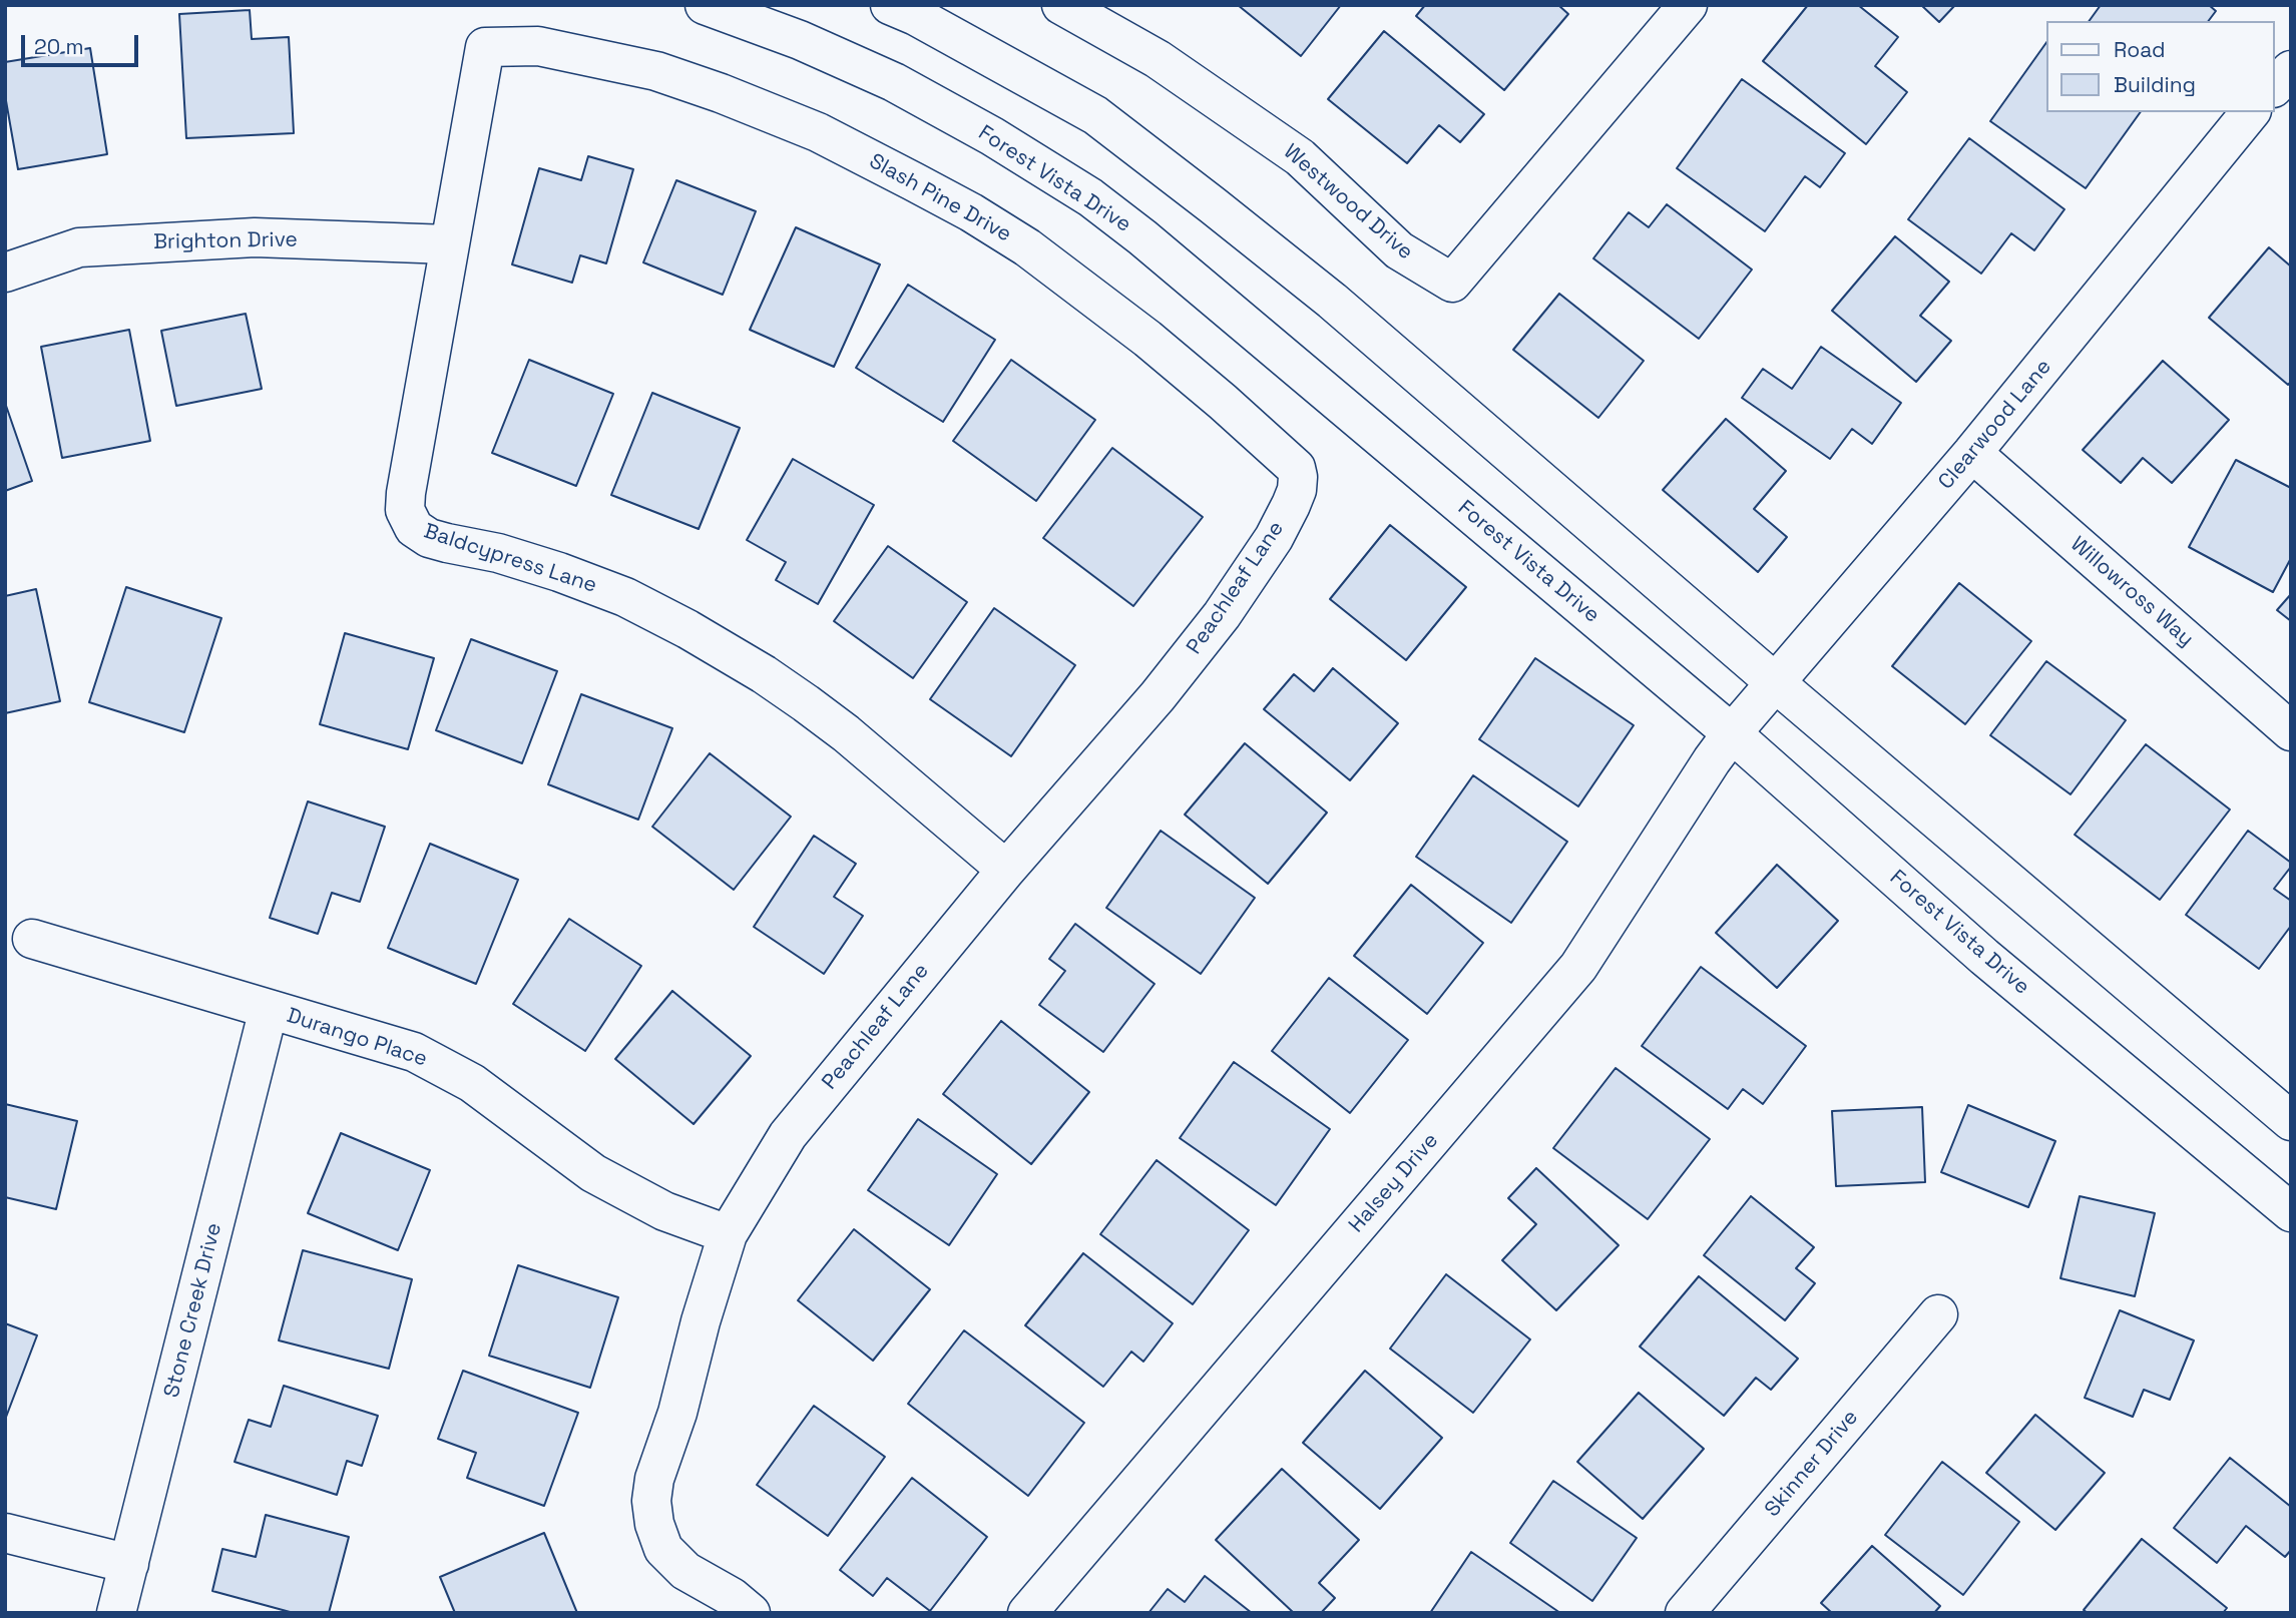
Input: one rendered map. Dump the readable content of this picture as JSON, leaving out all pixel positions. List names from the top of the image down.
{
  "streets": {
    "street": [
      "Forest Vista Drive",
      "Slash Pine Drive",
      "Westwood Drive",
      "Brighton Drive",
      "Clearwood Lane",
      "Baldcypress Lane",
      "Peachleaf Lane",
      "Willowross Way",
      "Durango Place",
      "Halsey Drive",
      "Stone Creek Drive",
      "Skinner Drive"
    ]
  },
  "crossings": [
    ["Forest Vista Drive", "Clearwood Lane"],
    ["Forest Vista Drive", "Halsey Drive"],
    ["Slash Pine Drive", "Baldcypress Lane"],
    ["Slash Pine Drive", "Peachleaf Lane"],
    ["Brighton Drive", "Baldcypress Lane"],
    ["Clearwood Lane", "Willowross Way"],
    ["Clearwood Lane", "Halsey Drive"],
    ["Baldcypress Lane", "Peachleaf Lane"],
    ["Peachleaf Lane", "Durango Place"],
    ["Durango Place", "Stone Creek Drive"]
  ],
  "legend": ["Road", "Building"],
  "scale_bar": "20 m"
}
